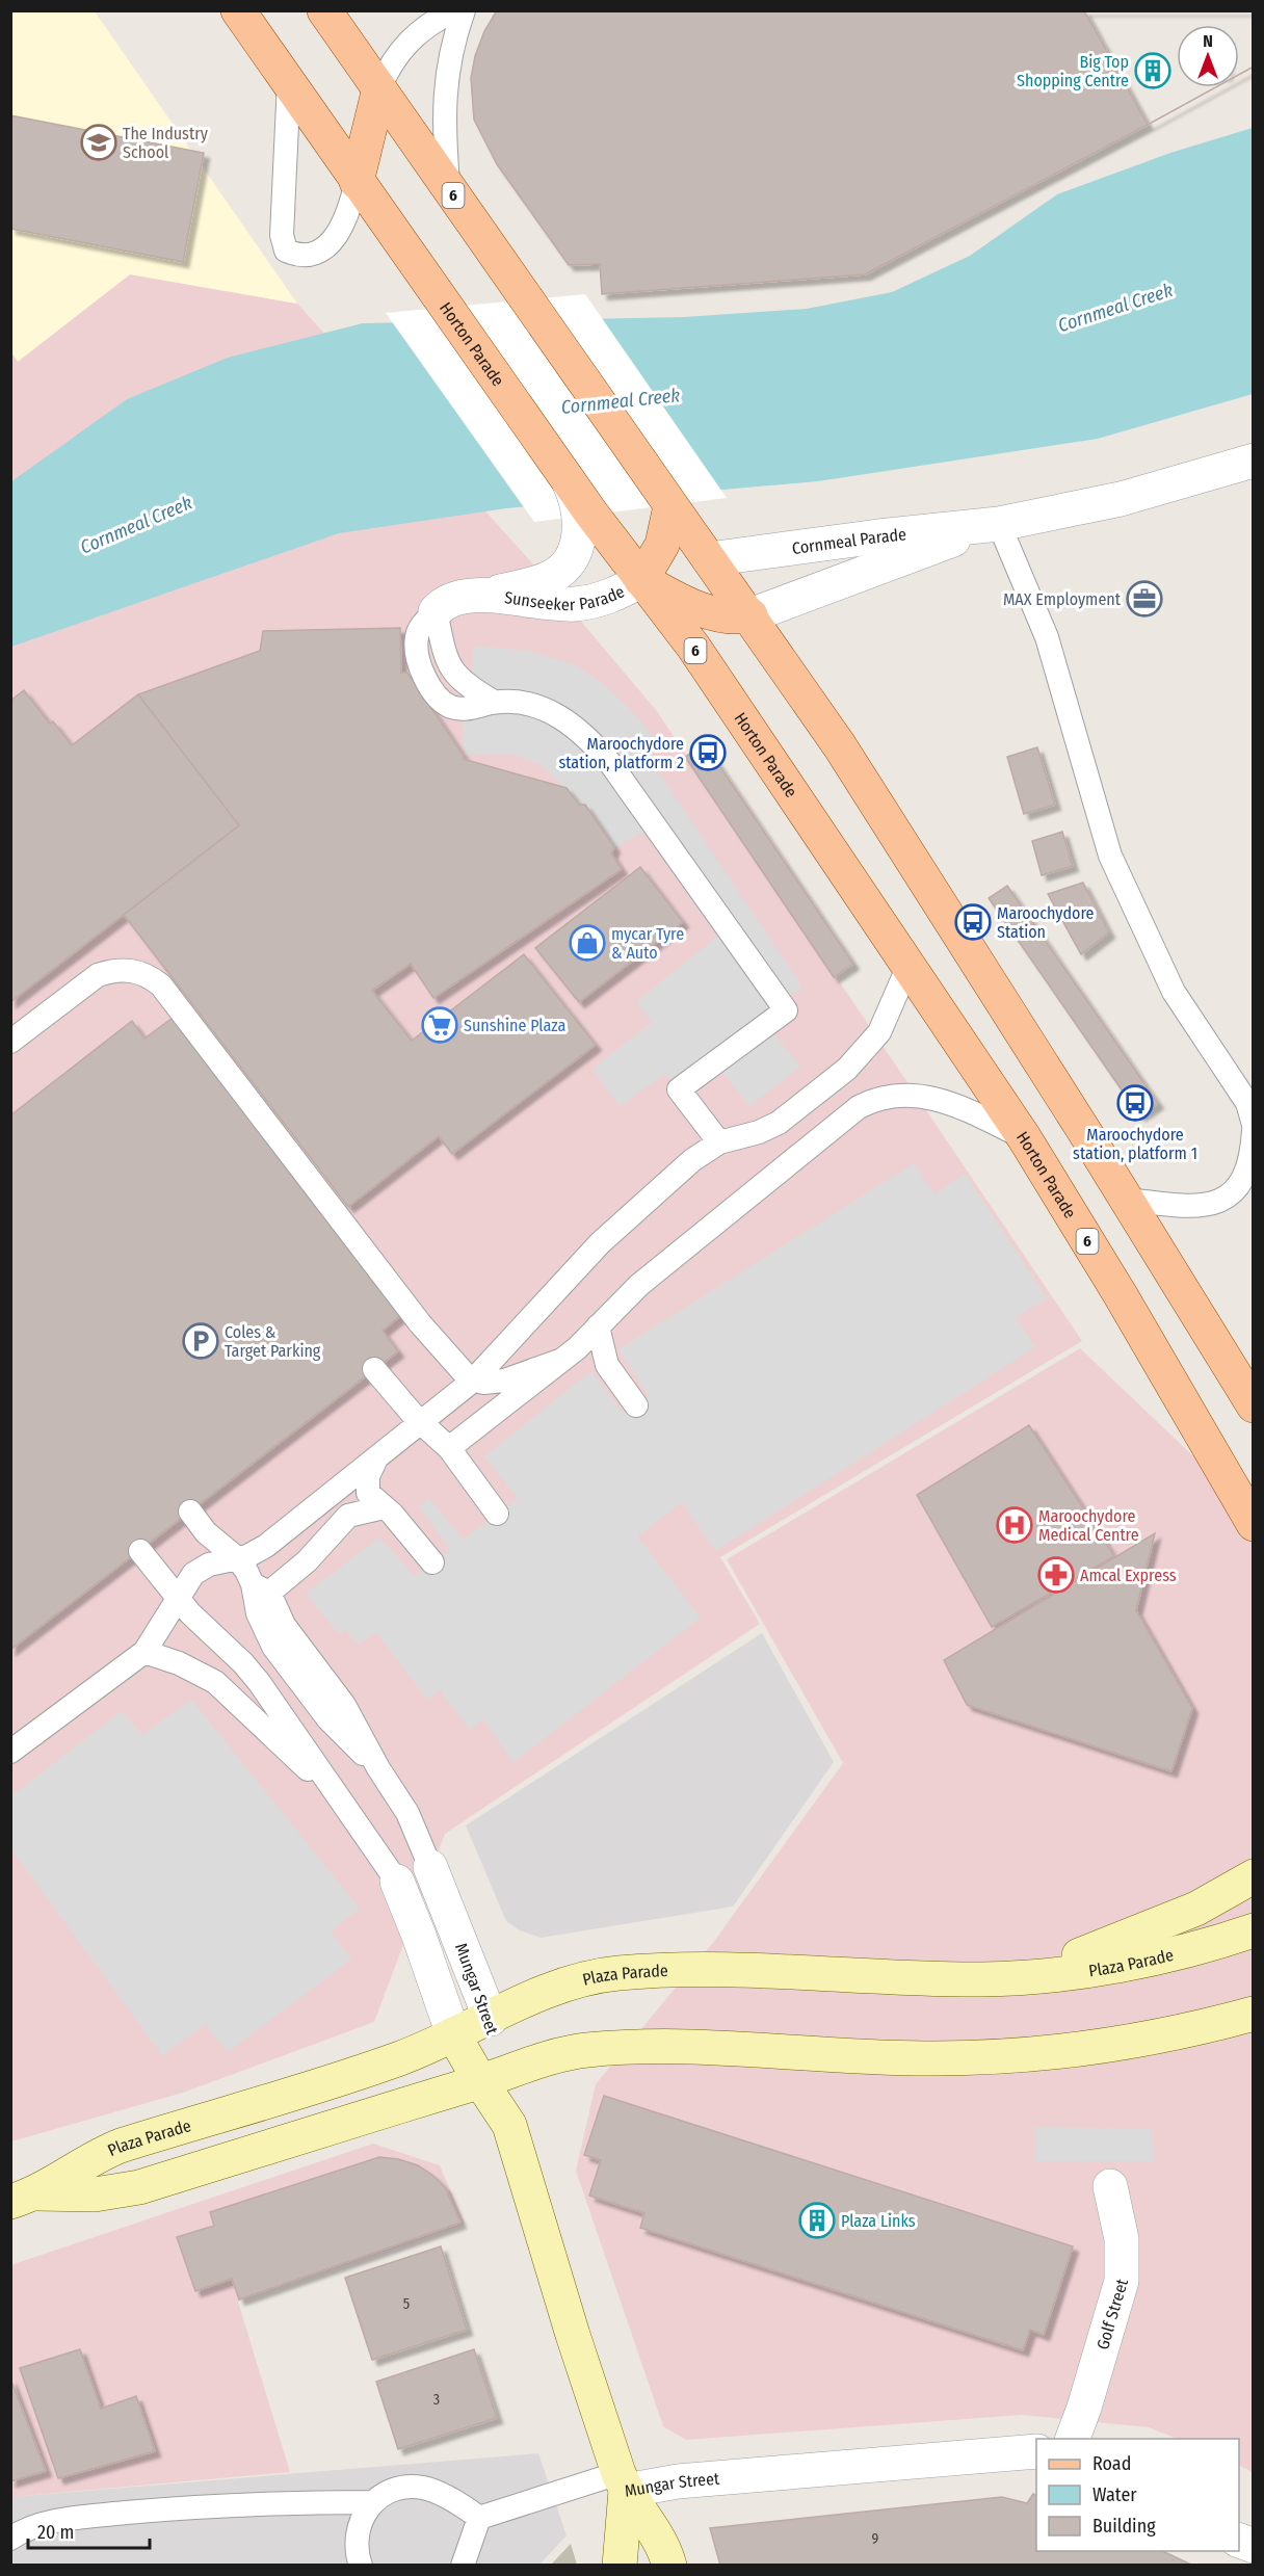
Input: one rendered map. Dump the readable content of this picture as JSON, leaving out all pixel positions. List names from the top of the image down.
{
  "streets": {
    "main road": [
      "6",
      "Horton Parade",
      "Plaza Parade",
      "Mungar Street"
    ],
    "street": ["Cornmeal Parade", "Sunseeker Parade", "Golf Street"]
  },
  "crossings": [
    ["6", "Cornmeal Parade"],
    ["Horton Parade", "Sunseeker Parade"],
    ["Plaza Parade", "Mungar Street"]
  ],
  "water": ["Cornmeal Creek"],
  "places": {
    "building": ["Big Top Shopping Centre", "Plaza Links"],
    "school or university": ["The Industry School"],
    "office": ["MAX Employment"],
    "bus stop": ["Maroochydore station, platform 2", "Maroochydore Station", "Maroochydore station, platform 1"],
    "shop": ["mycar Tyre & Auto"],
    "supermarket": ["Sunshine Plaza"],
    "parking": ["Coles & Target Parking"],
    "hospital": ["Maroochydore Medical Centre"],
    "pharmacy": ["Amcal Express"]
  },
  "house_numbers": ["5", "3", "9"],
  "legend": ["Road", "Water", "Building"],
  "scale_bar": "20 m",
  "north": "top"
}
